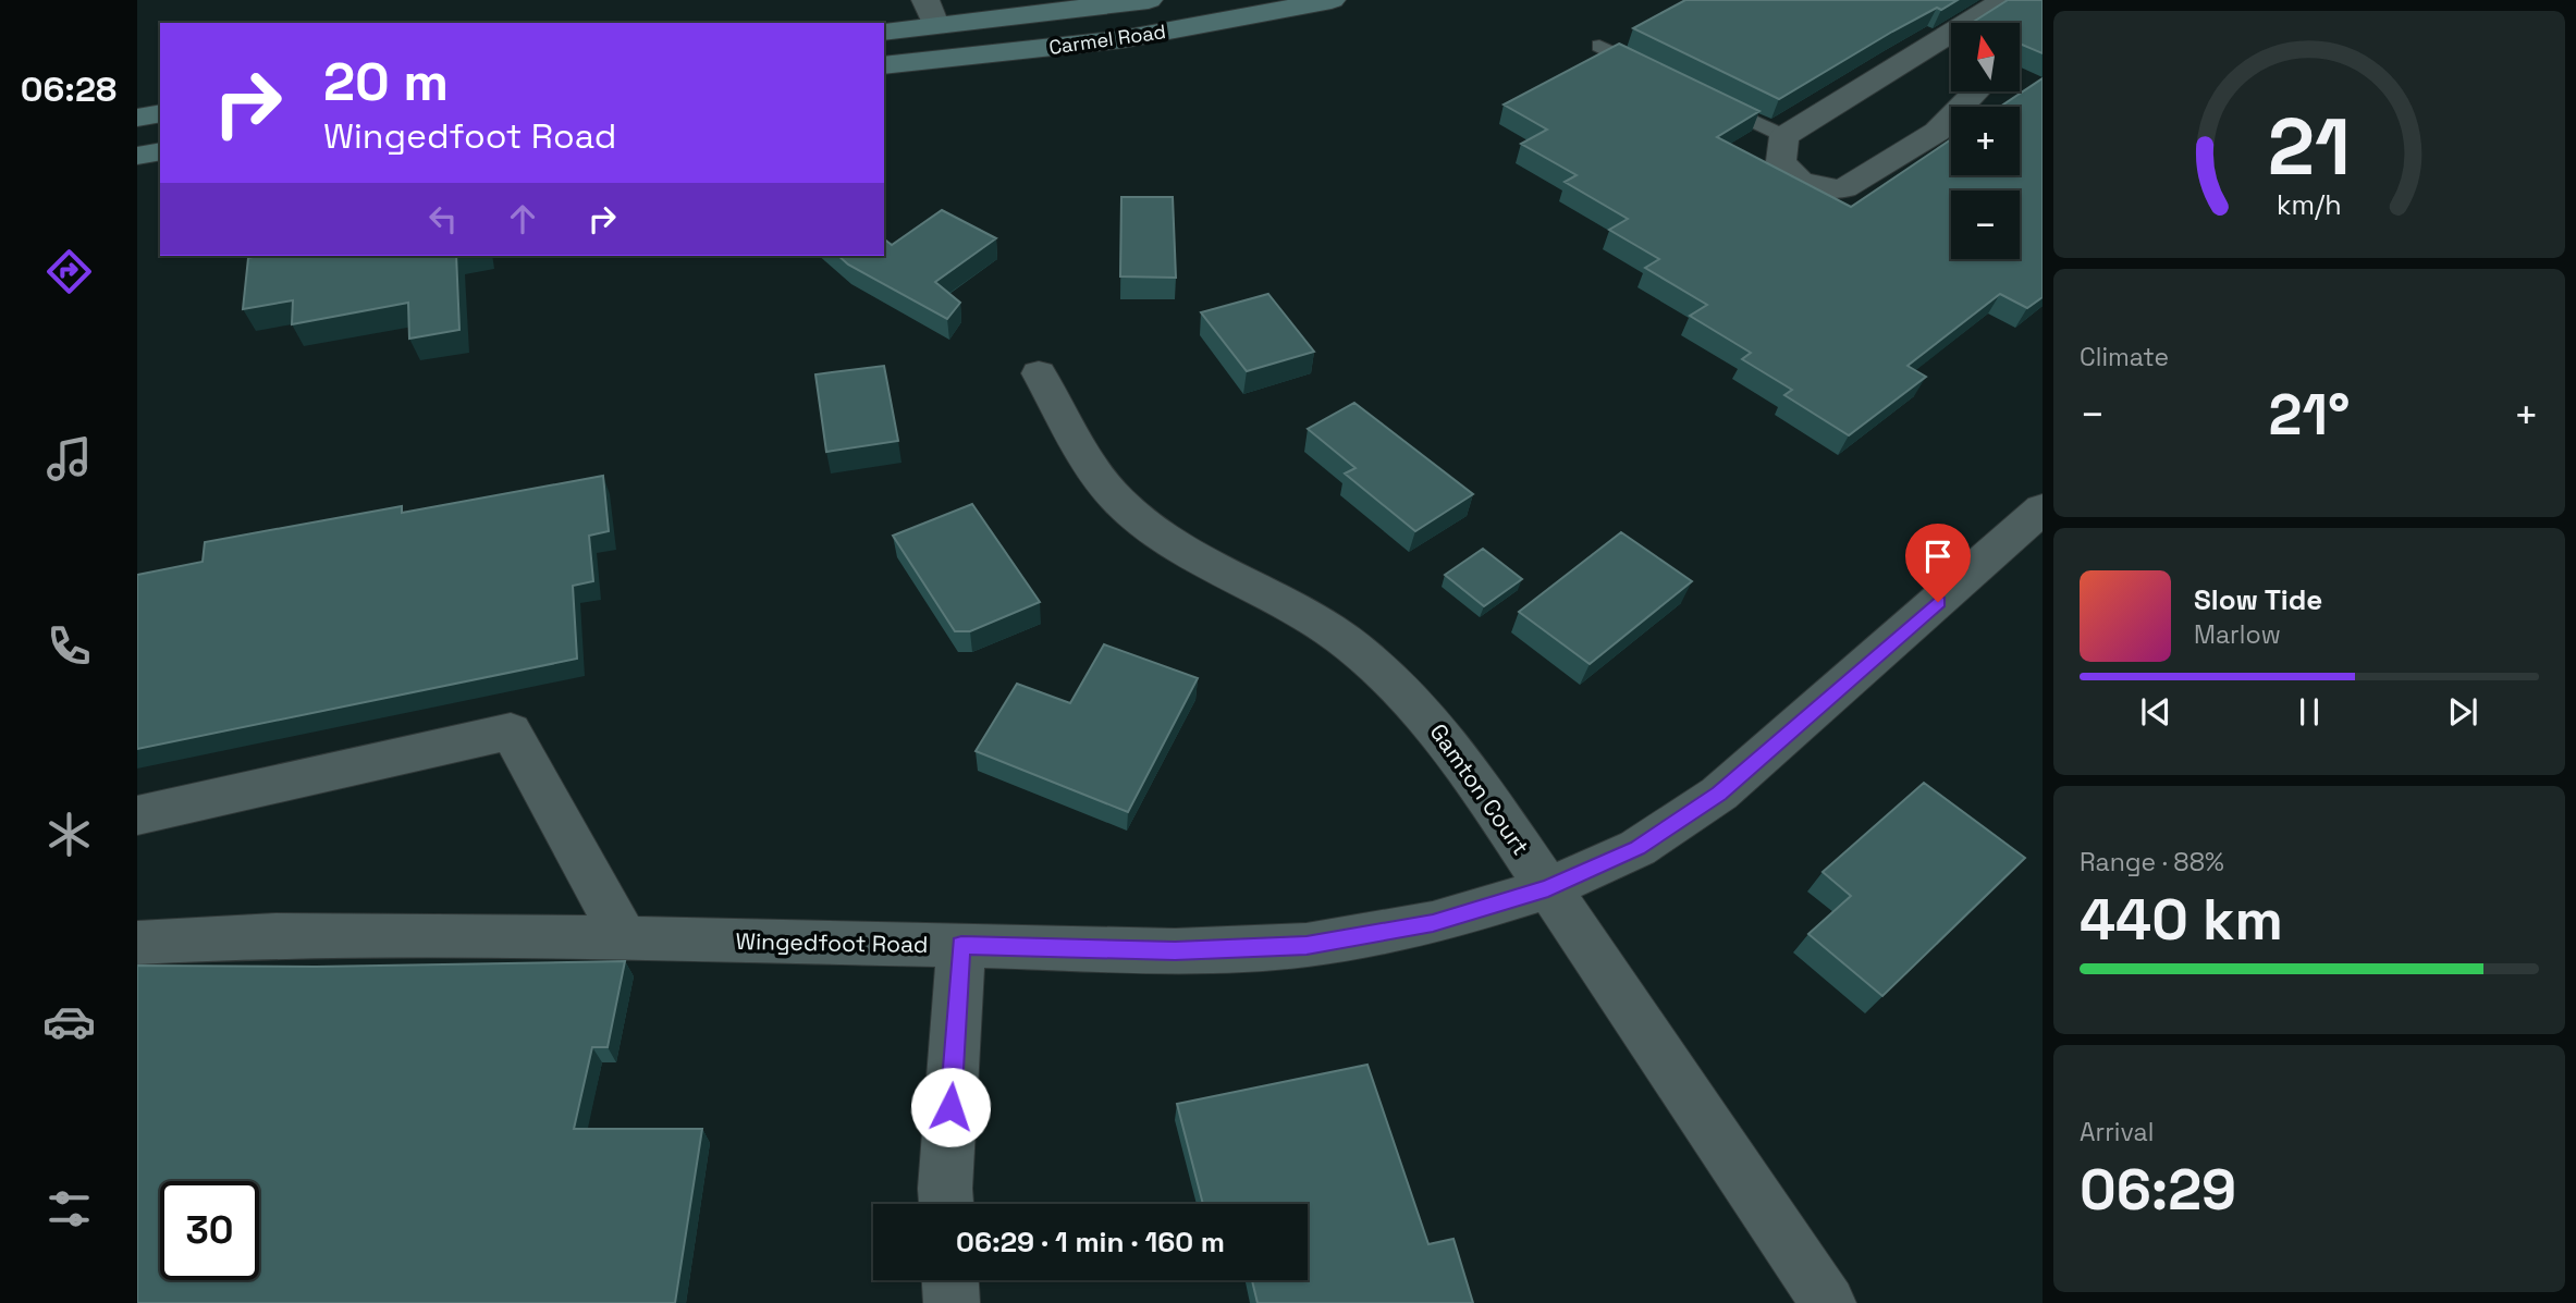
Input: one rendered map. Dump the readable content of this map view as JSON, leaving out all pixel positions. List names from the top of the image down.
{
  "streets": {
    "main road": ["Carmel Road"],
    "street": ["Gamton Court", "Wingedfoot Road"]
  },
  "crossings": [
    ["Gamton Court", "Wingedfoot Road"]
  ],
  "north": "top",
  "page": {
    "tabs": "06:28",
    "map_buttons": ["+", "−"],
    "turn": ["20 m", "Wingedfoot Road"],
    "tile": [
      "Climate",
      ["Range · 88%", "440 km"],
      ["Arrival", "06:29"]
    ],
    "heat": ["−", "21°", "+"],
    "song": ["Slow Tide", "Marlow"],
    "limit": "30",
    "trip": "06:29 · 1 min · 160 m",
    "gauge": ["21", "km/h"]
  }
}
